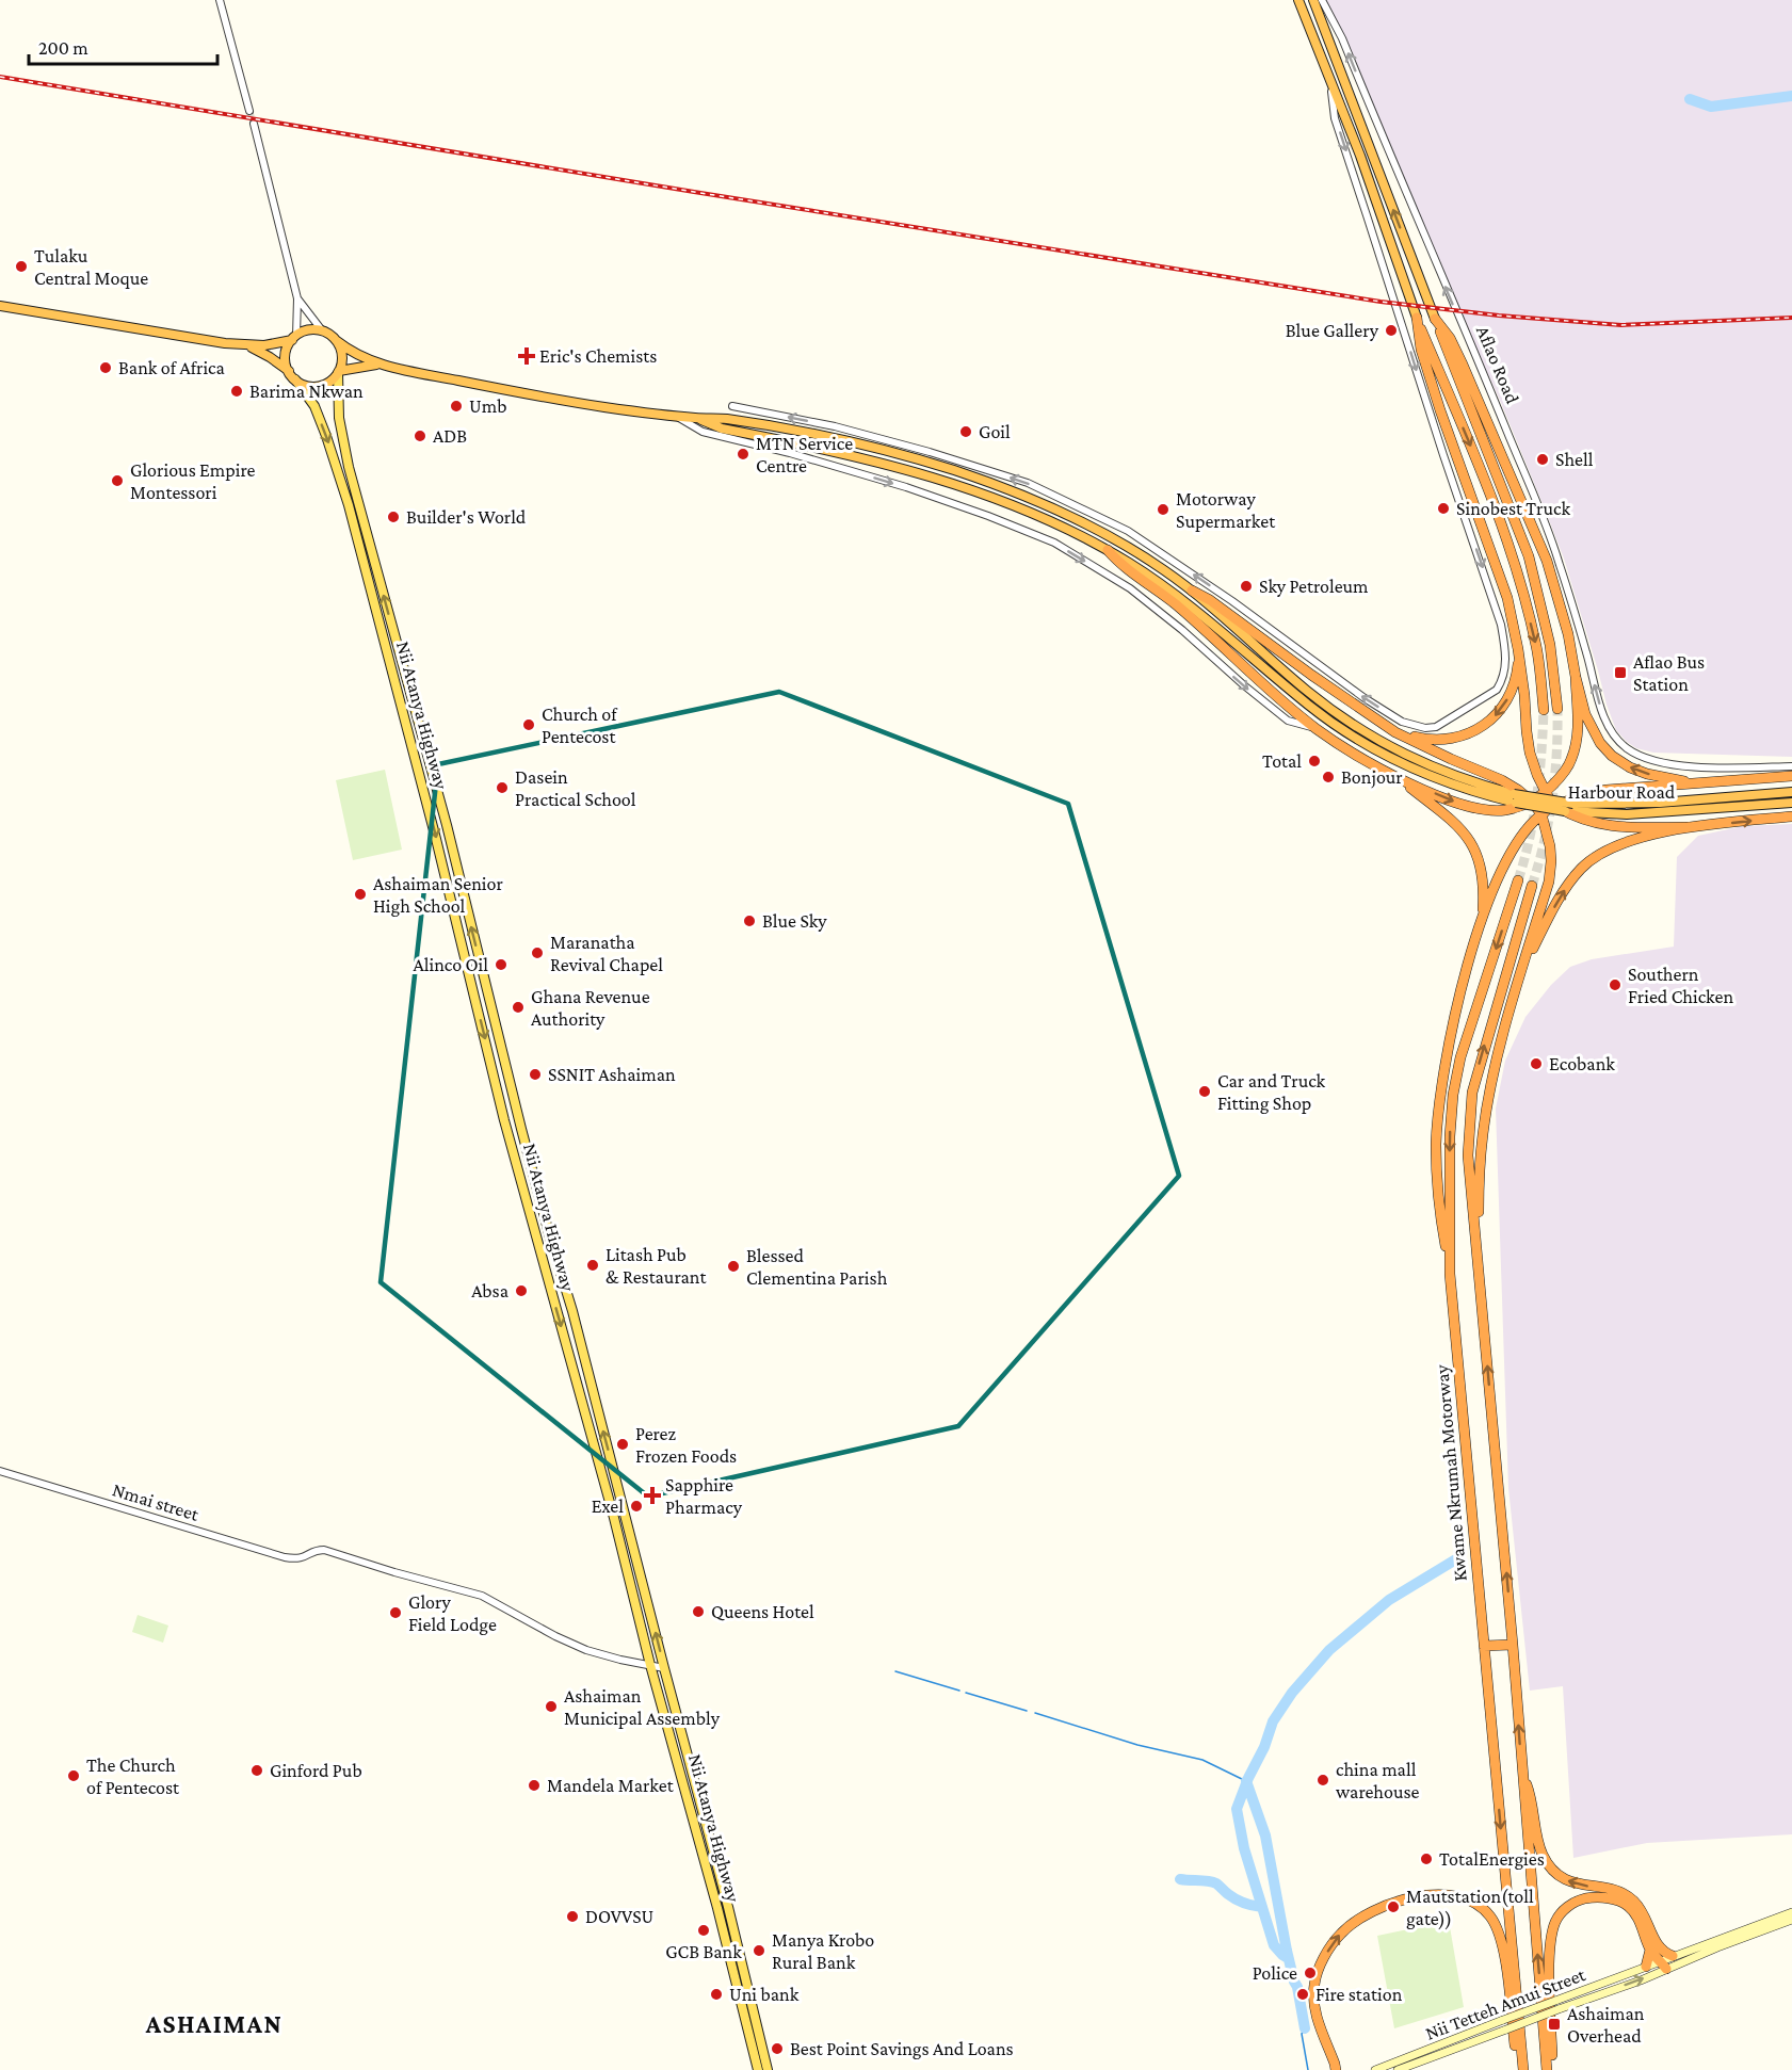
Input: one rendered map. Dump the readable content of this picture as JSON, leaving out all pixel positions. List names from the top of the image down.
{
  "streets": {
    "highway": ["Harbour Road", "Kwame Nkrumah Motorway"],
    "main road": ["Nii Atanya Highway", "Nii Tetteh Amui Street"],
    "street": ["Aflao Road", "Nmai street"]
  },
  "crossings": [
    ["Aflao Road", "Harbour Road"],
    ["Nii Atanya Highway", "Nmai street"]
  ],
  "one_way": ["Aflao Road"],
  "districts": ["ASHAIMAN"],
  "places": {
    "other": [
      "Tulaku Central Moque",
      "Blue Gallery",
      "Bank of Africa",
      "Barima Nkwan",
      "Umb",
      "Goil",
      "ADB",
      "MTN Service Centre",
      "Shell",
      "Glorious Empire Montessori",
      "Sinobest Truck",
      "Motorway Supermarket",
      "Builder's World",
      "Sky Petroleum",
      "Church of Pentecost",
      "Total",
      "Bonjour",
      "Dasein Practical School",
      "Ashaiman Senior High School",
      "Blue Sky",
      "Maranatha Revival Chapel",
      "Alinco Oil",
      "Southern Fried Chicken",
      "Ghana Revenue Authority",
      "Ecobank",
      "SSNIT Ashaiman",
      "Car and Truck Fitting Shop",
      "Litash Pub & Restaurant",
      "Blessed Clementina Parish",
      "Absa",
      "Perez Frozen Foods",
      "Exel",
      "Queens Hotel",
      "Glory Field Lodge",
      "Ashaiman Municipal Assembly",
      "Ginford Pub",
      "The Church of Pentecost",
      "china mall warehouse",
      "Mandela Market",
      "TotalEnergies",
      "Mautstation(toll gate))",
      "DOVVSU",
      "GCB Bank",
      "Manya Krobo Rural Bank",
      "Police",
      "Uni bank",
      "Fire station",
      "Best Point Savings And Loans"
    ],
    "health": ["Eric's Chemists", "Sapphire Pharmacy"],
    "transit": ["Aflao Bus Station", "Ashaiman Overhead"]
  },
  "scale_bar": "200 m"
}
